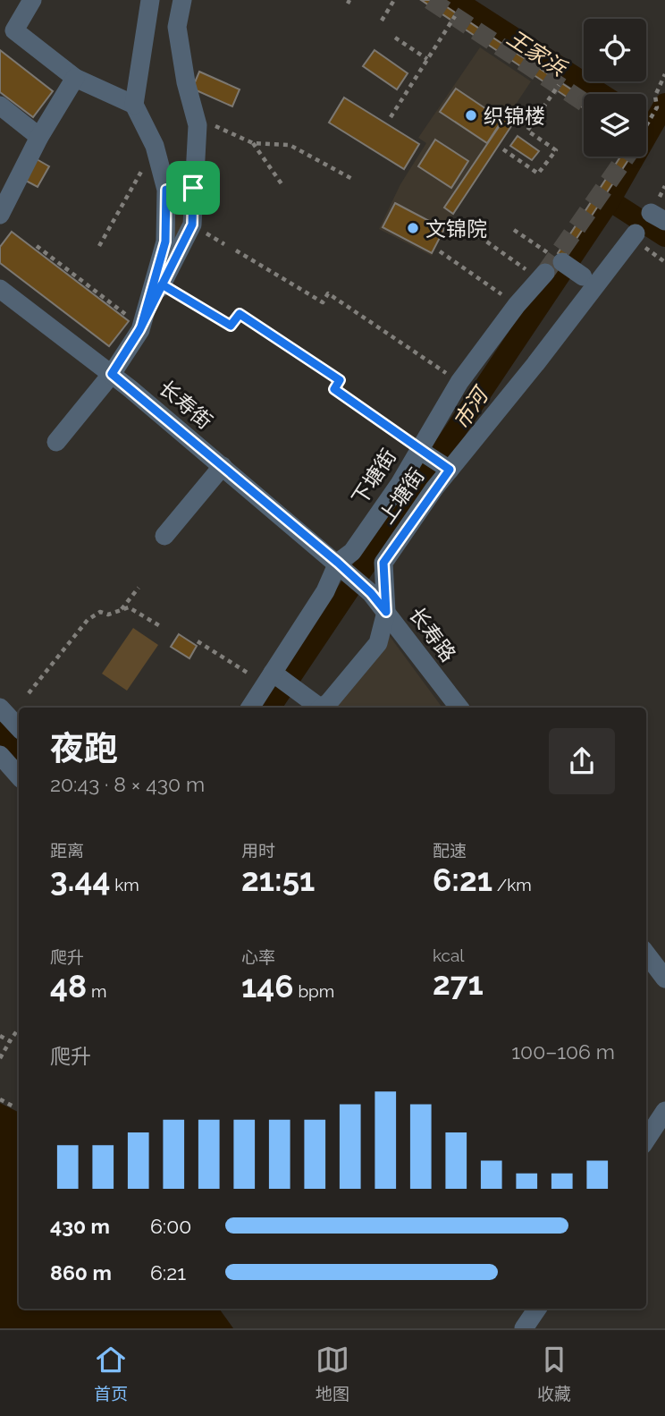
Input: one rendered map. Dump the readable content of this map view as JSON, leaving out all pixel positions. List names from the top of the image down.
{
  "streets": {
    "street": [
      "长寿街",
      "下塘街",
      "上塘街",
      "长寿路"
    ]
  },
  "crossings": [
    ["长寿街", "下塘街"],
    ["长寿街", "长寿路"],
    ["下塘街", "上塘街"],
    ["下塘街", "长寿路"],
    ["上塘街", "长寿路"]
  ],
  "water": ["王家浜", "市河"],
  "places": ["织锦楼", "文锦院"],
  "page": {
    "heading": ["夜跑", "20:43 · 8 × 430 m"],
    "stats": [
      ["距离", "3.44 km"],
      ["用时", "21:51"],
      ["配速", "6:21 /km"],
      ["爬升", "48 m"],
      ["心率", "146 bpm"],
      ["kcal", "271"]
    ],
    "chart": ["爬升", "100–106 m"],
    "list": [
      {
        "name": "430 m",
        "note": "6:00"
      },
      {
        "name": "860 m",
        "note": "6:21"
      }
    ],
    "tabs": ["首页", "地图", "收藏"]
  }
}
